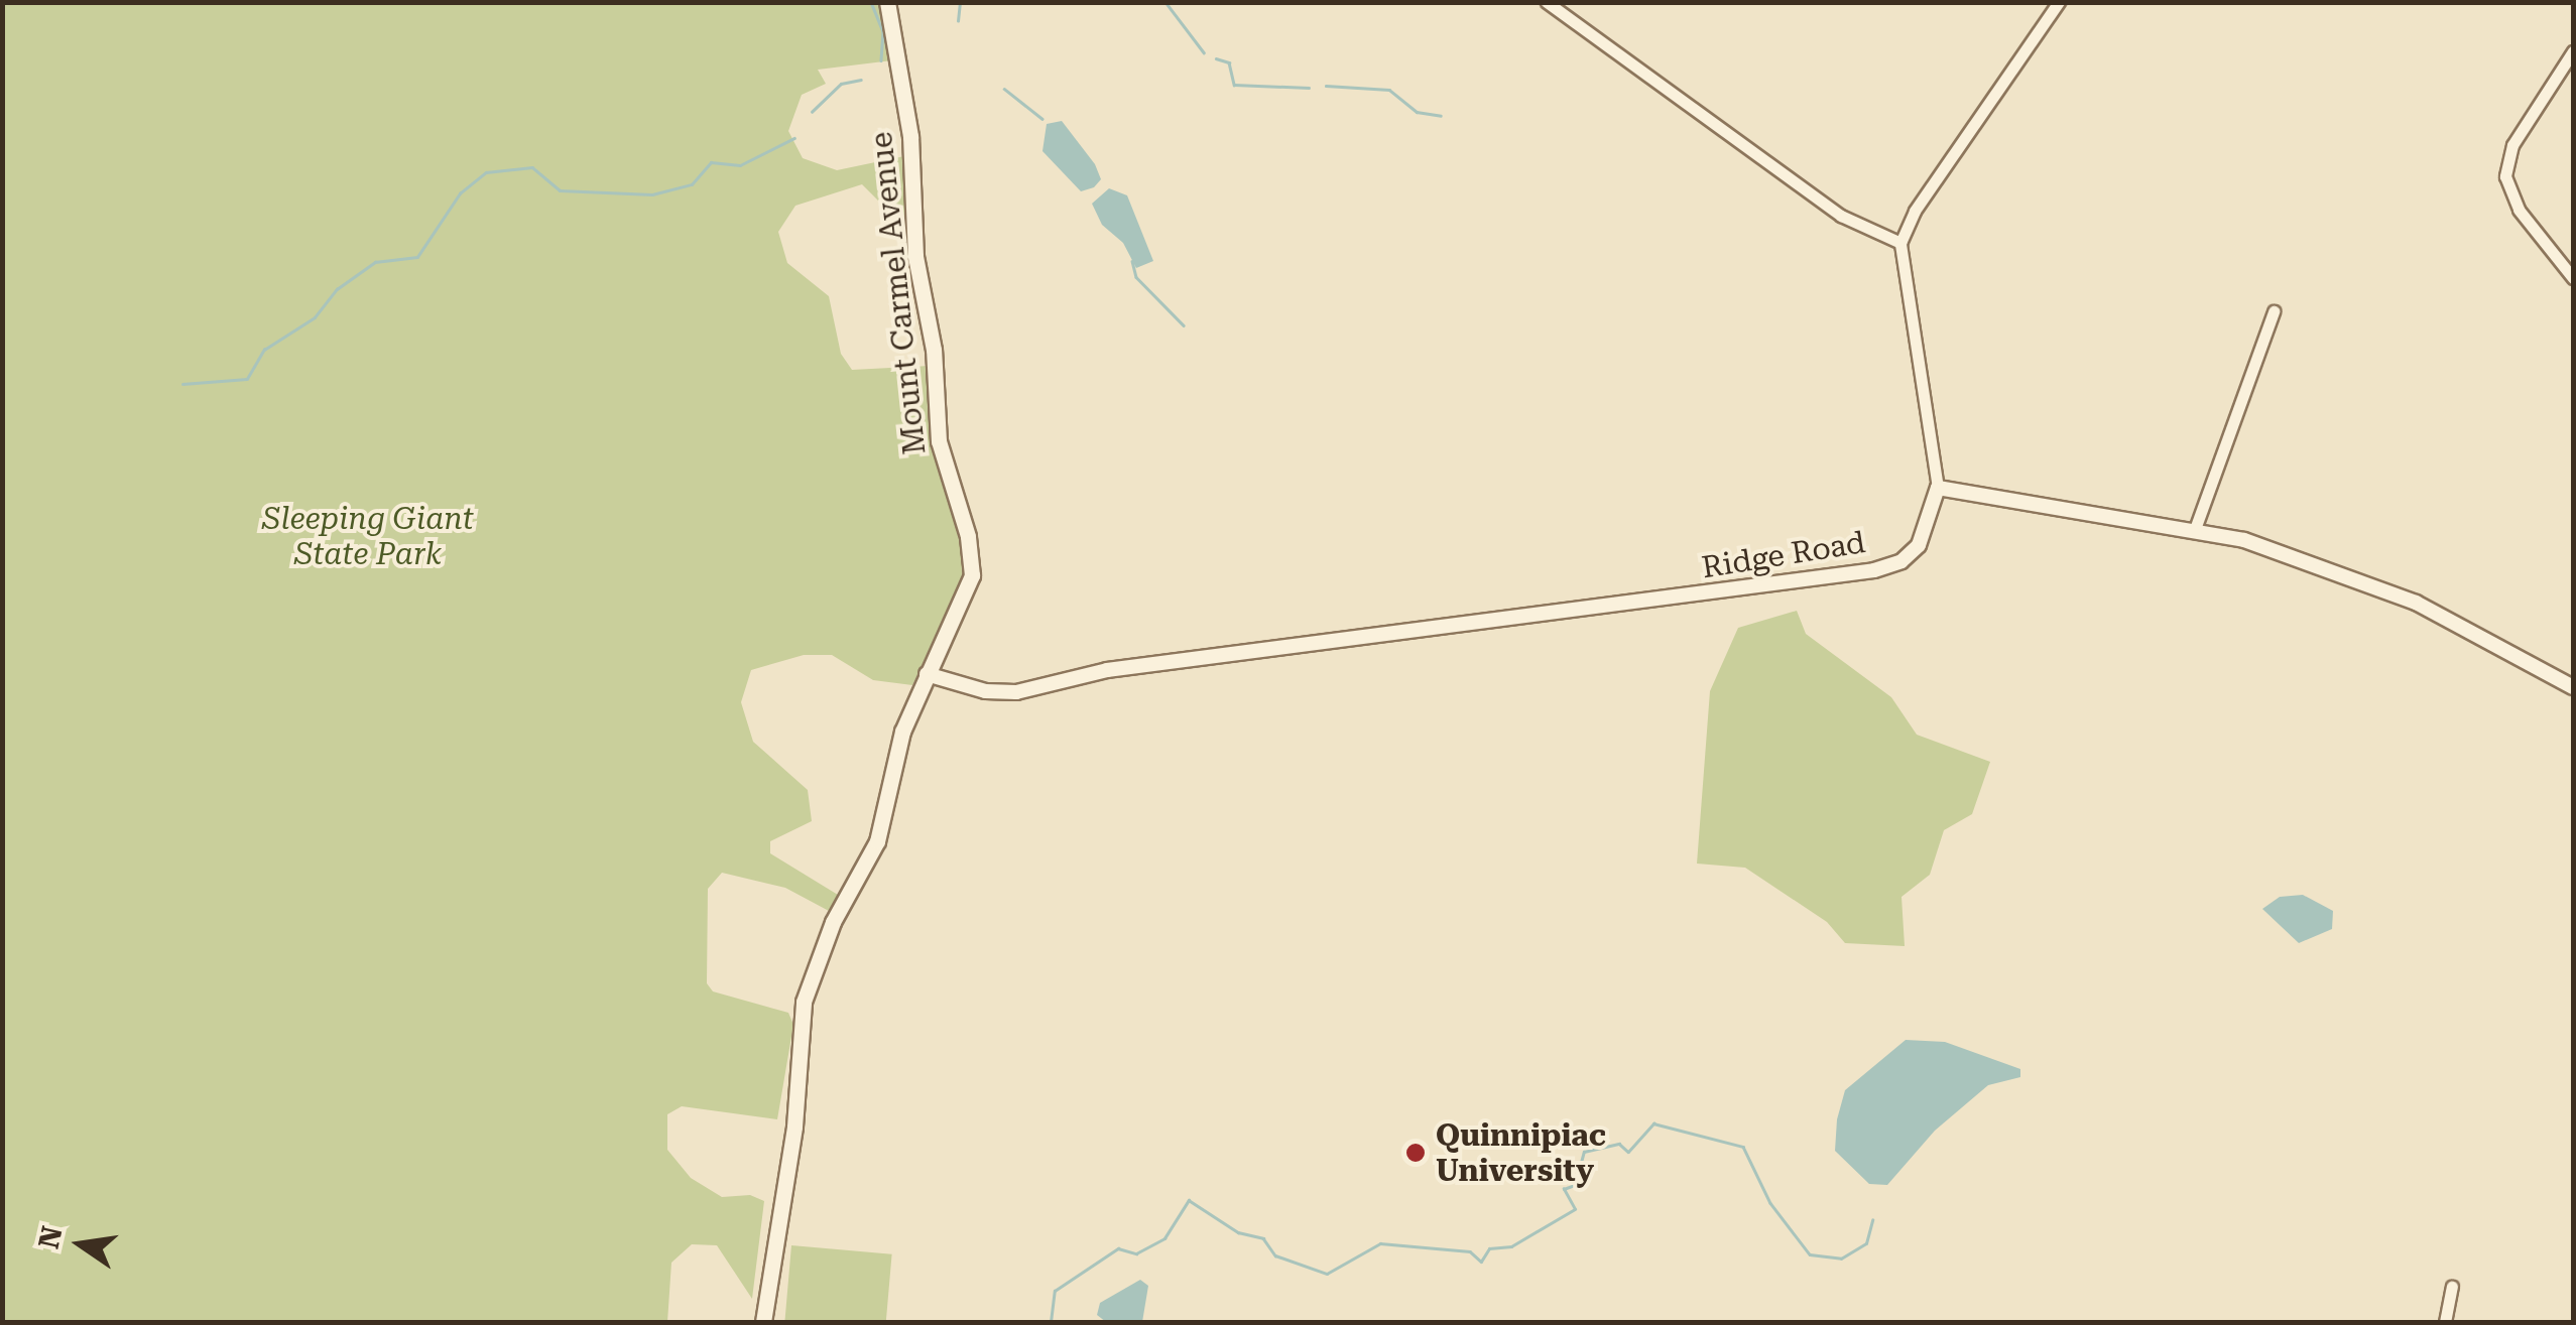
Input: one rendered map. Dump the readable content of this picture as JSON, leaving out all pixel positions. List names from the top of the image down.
{
  "streets": {
    "main road": ["Mount Carmel Avenue"],
    "street": ["Ridge Road"]
  },
  "crossings": [
    ["Mount Carmel Avenue", "Ridge Road"]
  ],
  "parks": ["Sleeping Giant State Park"],
  "places": ["Quinnipiac University"],
  "north": "left"
}
